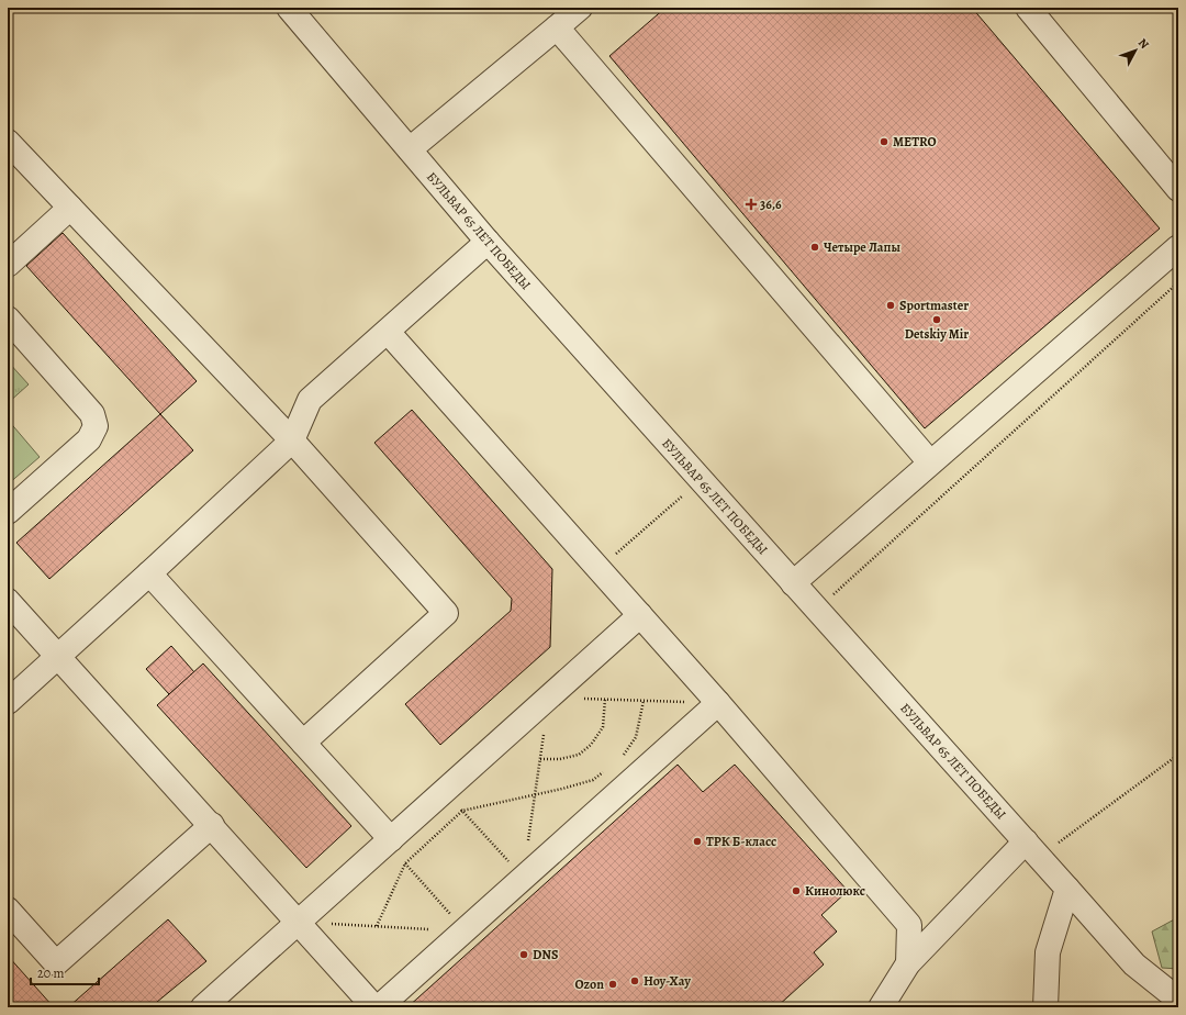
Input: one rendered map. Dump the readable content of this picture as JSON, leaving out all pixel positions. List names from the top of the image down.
{
  "streets": {
    "street": ["БУЛЬВАР 65 ЛЕТ ПОБЕДЫ"]
  },
  "places": {
    "other": [
      "METRO",
      "Четыре Лапы",
      "Sportmaster",
      "Detskiy Mir",
      "ТРК Б-класс",
      "Кинолюкс",
      "DNS",
      "Ноу-Хау",
      "Ozon"
    ],
    "health": ["36,6"]
  },
  "scale_bar": "20 m",
  "north": "top right"
}
